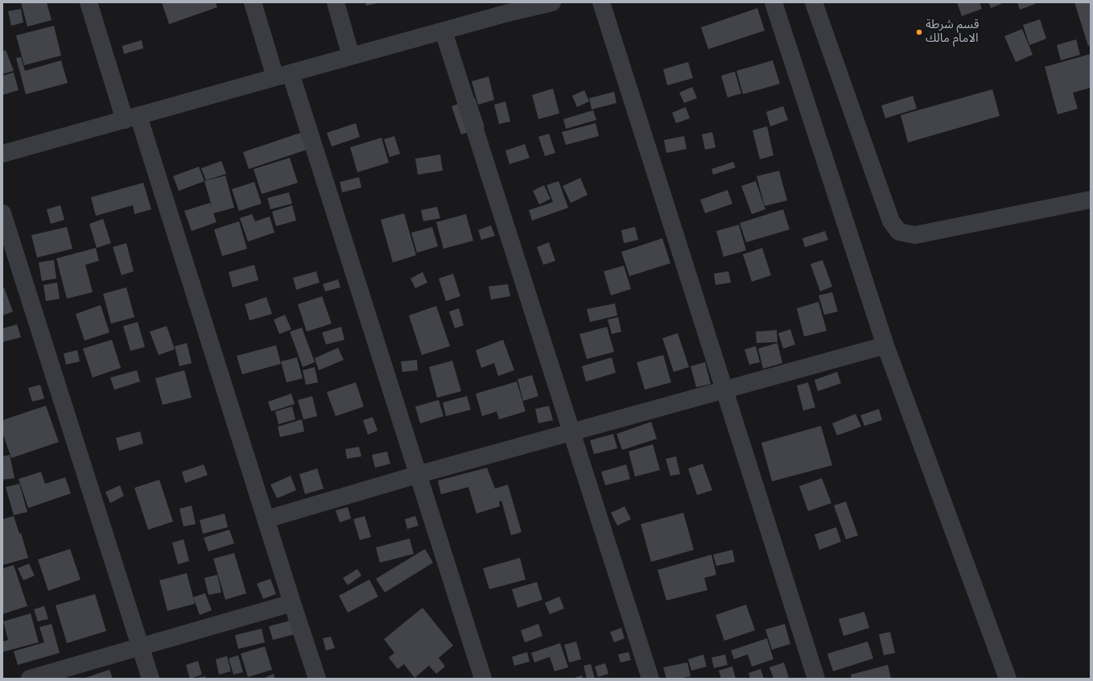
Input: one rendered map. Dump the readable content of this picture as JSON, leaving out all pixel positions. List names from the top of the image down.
{
  "places": ["قسم شرطة الامام مالك"]
}
